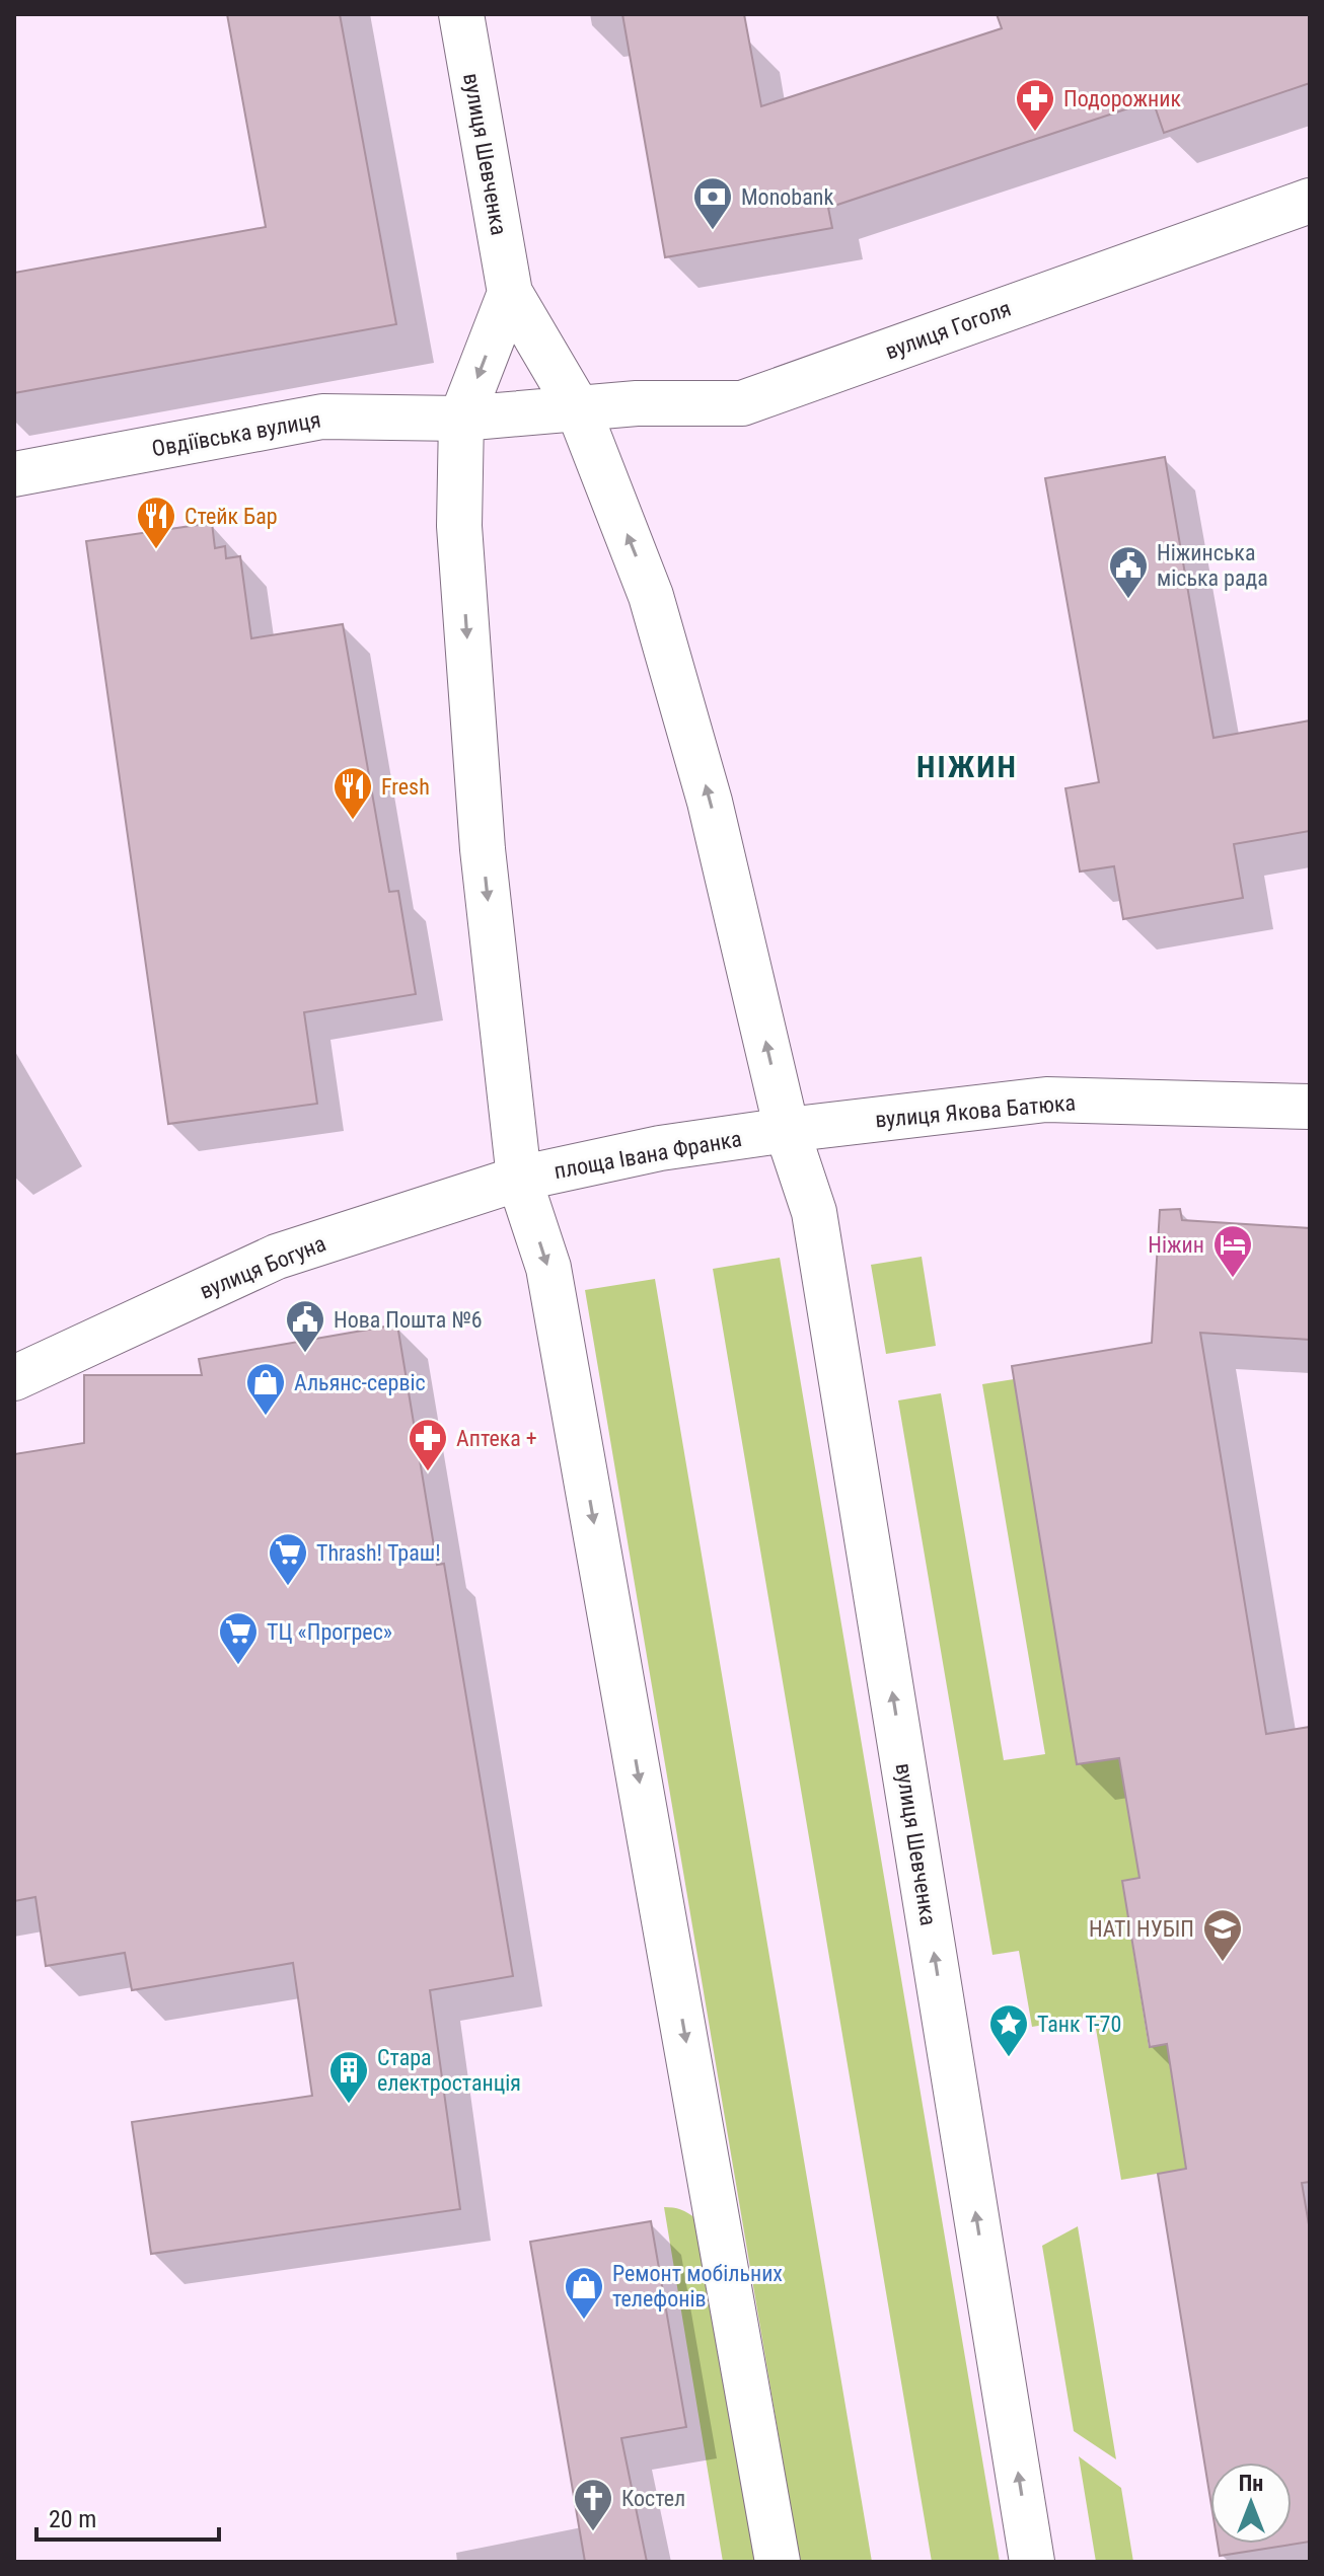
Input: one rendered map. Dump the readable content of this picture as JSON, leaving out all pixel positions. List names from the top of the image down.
{
  "streets": {
    "main road": [
      "вулиця Шевченка",
      "вулиця Гоголя",
      "Овдіївська вулиця",
      "вулиця Якова Батюка",
      "площа Івана Франка",
      "вулиця Богуна"
    ]
  },
  "crossings": [
    ["вулиця Шевченка", "вулиця Якова Батюка"],
    ["вулиця Шевченка", "площа Івана Франка"],
    ["вулиця Якова Батюка", "площа Івана Франка"],
    ["площа Івана Франка", "вулиця Богуна"]
  ],
  "districts": ["НІЖИН"],
  "places": {
    "pharmacy": ["Подорожник", "Аптека +"],
    "bank": ["Monobank"],
    "restaurant": ["Стейк Бар", "Fresh"],
    "public building": ["Ніжинська міська рада", "Нова Пошта №6"],
    "hotel": ["Ніжин"],
    "shop": ["Альянс-сервіс", "Ремонт мобільних телефонів"],
    "supermarket": ["Thrash! Траш!", "ТЦ «Прогрес»"],
    "school or university": ["НАТІ НУБІП"],
    "place": ["Танк Т-70"],
    "building": ["Cтара електростанція"],
    "church": ["Костел"]
  },
  "scale_bar": "20 m",
  "north": "top"
}
